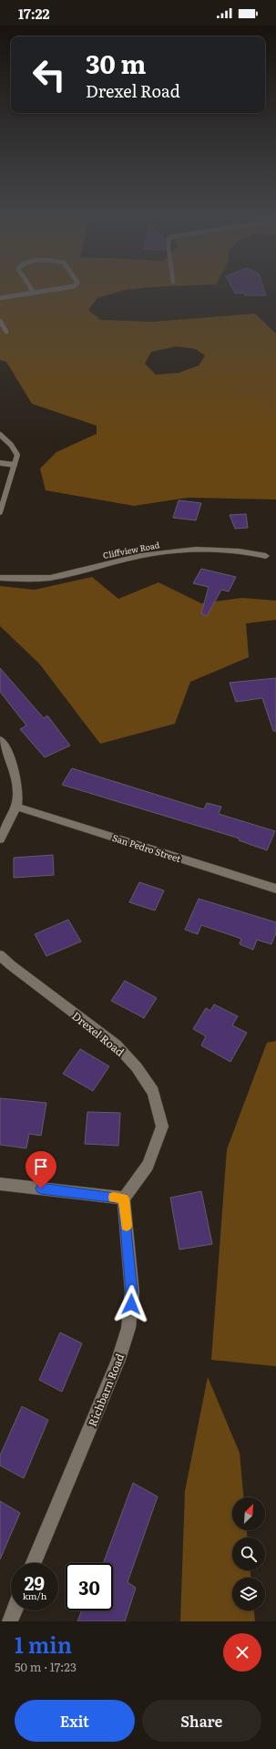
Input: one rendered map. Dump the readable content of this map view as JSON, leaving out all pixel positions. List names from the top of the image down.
{
  "streets": {
    "street": [
      "Cliffview Road",
      "San Pedro Street",
      "Drexel Road",
      "Richbarn Road"
    ]
  },
  "crossings": [
    ["Drexel Road", "Richbarn Road"]
  ],
  "north": "top right",
  "page": {
    "status": "17:22",
    "turn": ["30 m", "Drexel Road"],
    "speed": "29 km/h",
    "limit": "30",
    "heading": ["1 min", "50 m · 17:23"],
    "buttons": ["Exit", "Share"]
  }
}
